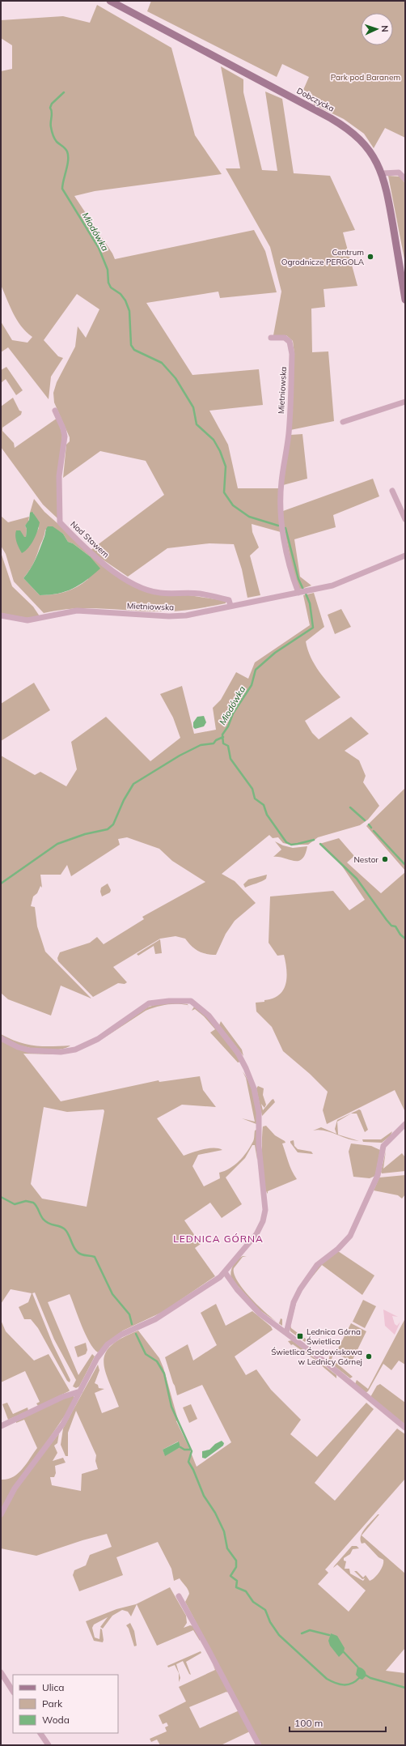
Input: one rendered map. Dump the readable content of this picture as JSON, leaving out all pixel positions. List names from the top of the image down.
{
  "streets": {
    "main road": ["Dobczycka"],
    "street": ["Mietniowska", "Nad Stawem"]
  },
  "crossings": [
    ["Mietniowska", "Nad Stawem"]
  ],
  "districts": ["LEDNICA GÓRNA"],
  "water": ["Miodówka"],
  "parks": ["Park pod Baranem"],
  "places": {
    "other": ["Centrum Ogrodnicze PERGOLA", "Nestor", "Świetlica Środowiskowa w Lednicy Górnej"],
    "transit": ["Lednica Górna Świetlica"]
  },
  "legend": ["Ulica", "Park", "Woda"],
  "scale_bar": "100 m",
  "north": "right"
}
